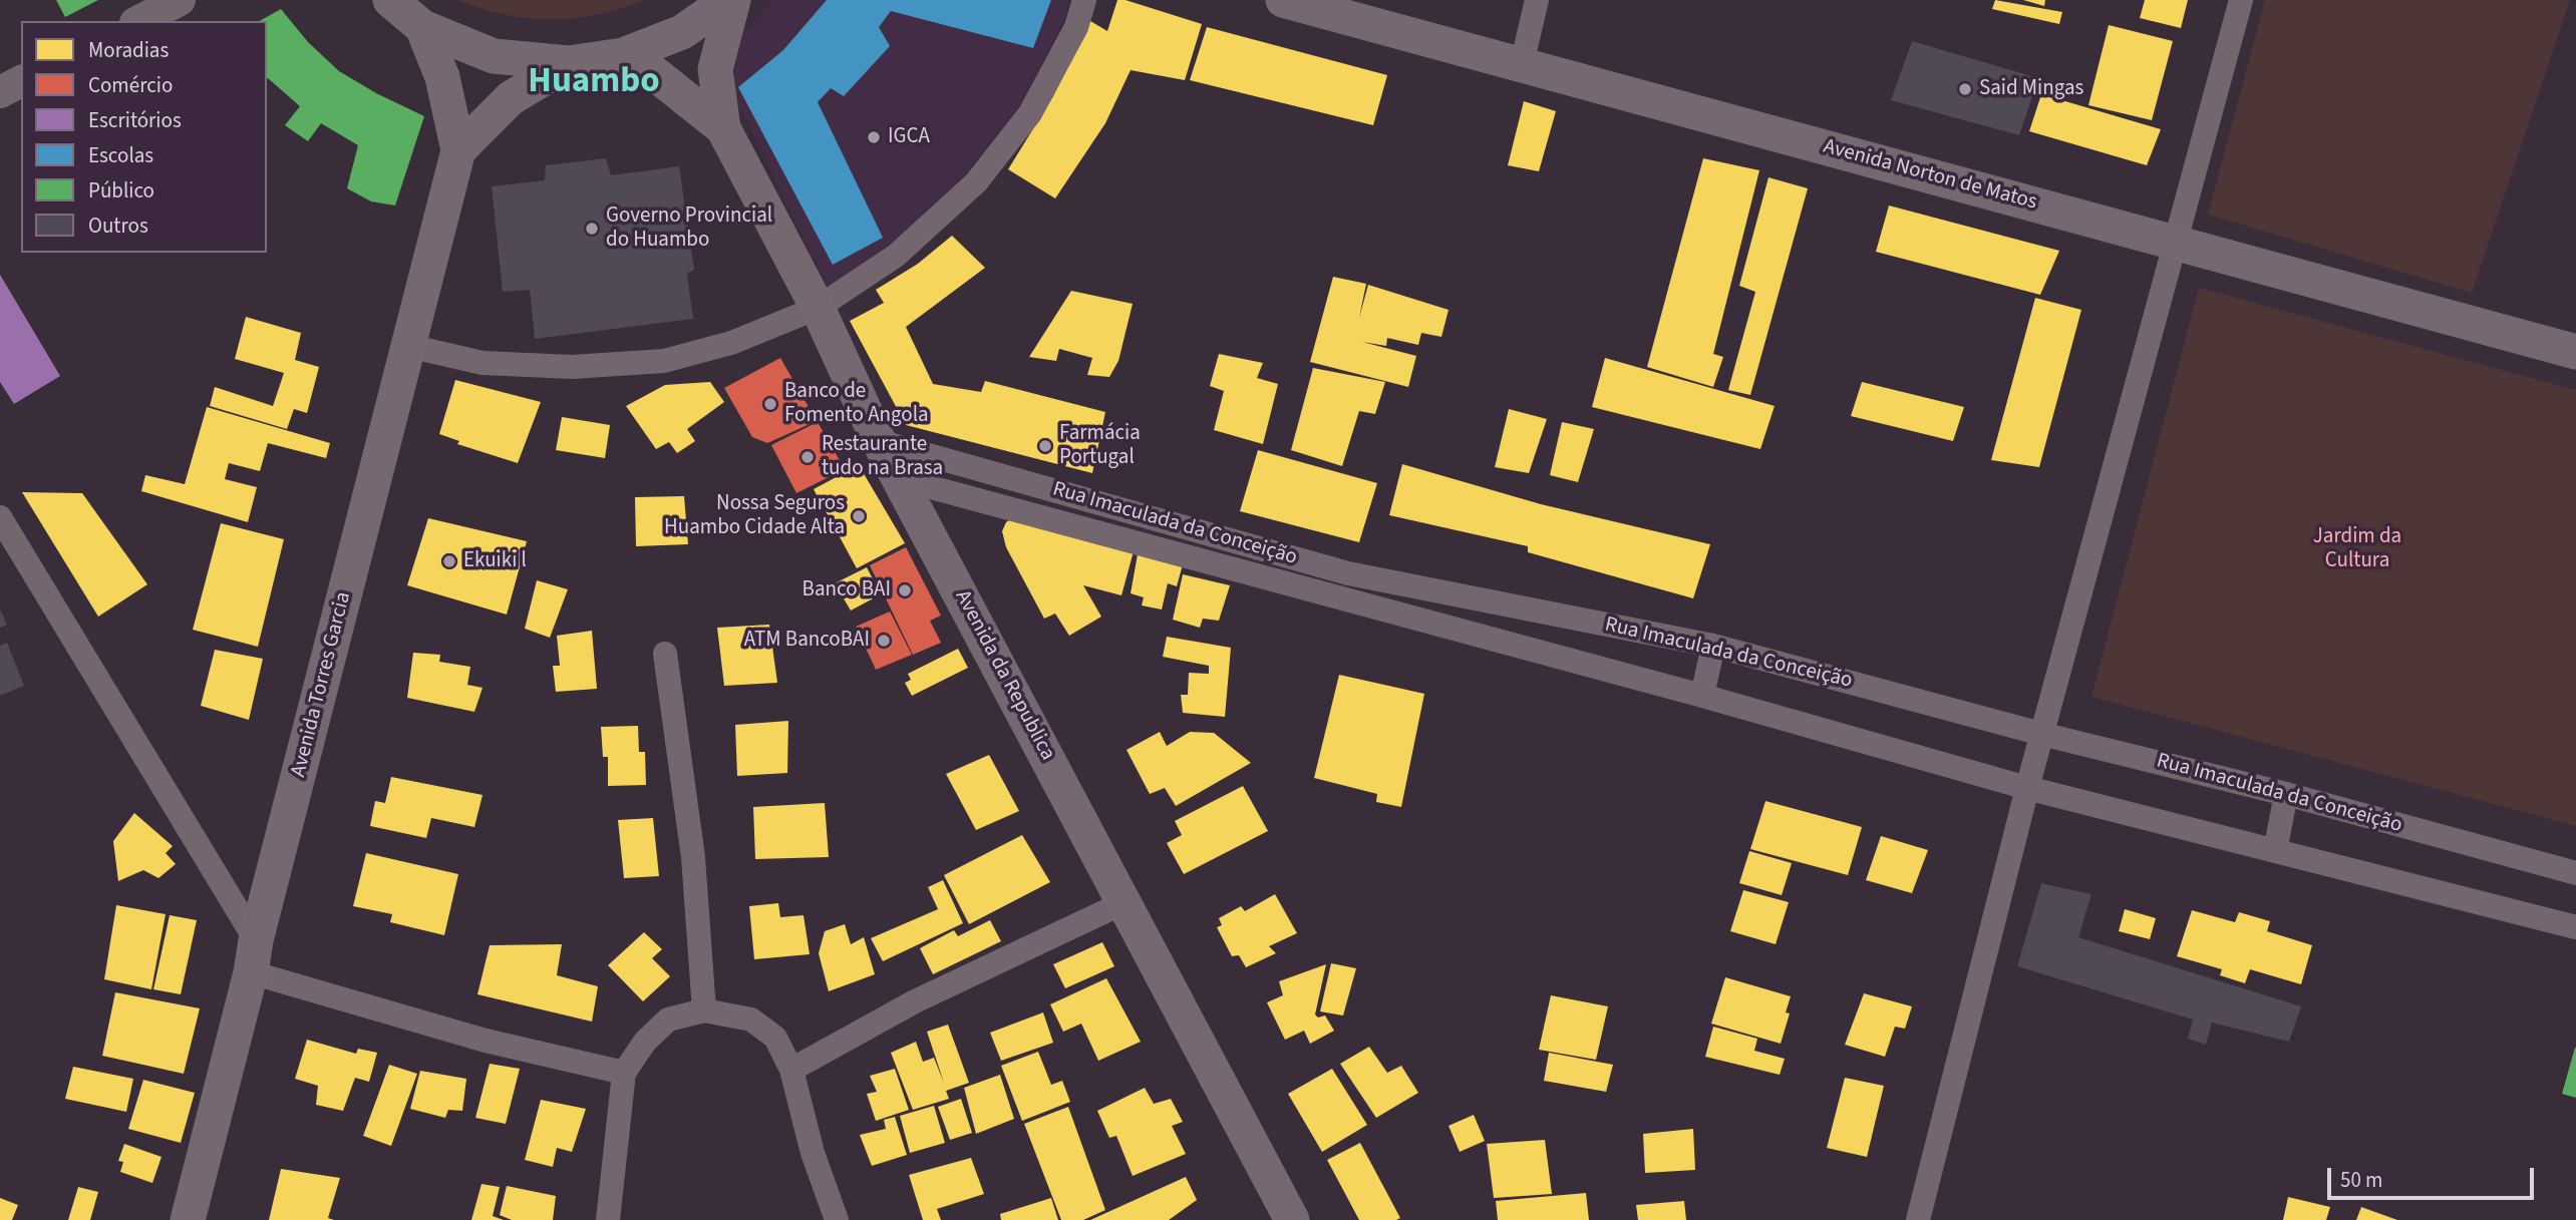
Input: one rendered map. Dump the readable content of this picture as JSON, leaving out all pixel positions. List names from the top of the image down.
{
  "streets": {
    "main road": ["Avenida Norton de Matos", "Avenida da Republica", "Avenida Torres Garcia"],
    "street": ["Rua Imaculada da Conceição"]
  },
  "crossings": [
    ["Rua Imaculada da Conceição", "Avenida da Republica"]
  ],
  "districts": ["Huambo"],
  "parks": ["Jardim da Cultura"],
  "places": [
    "Said Mingas",
    "IGCA",
    "Governo Provincial do Huambo",
    "Banco de Fomento Angola",
    "Farmácia Portugal",
    "Restaurante tudo na Brasa",
    "Nossa Seguros Huambo Cidade Alta",
    "Ekuiki l",
    "Banco BAI",
    "ATM BancoBAI"
  ],
  "legend": [
    "Moradias",
    "Comércio",
    "Escritórios",
    "Escolas",
    "Público",
    "Outros"
  ],
  "scale_bar": "50 m"
}
